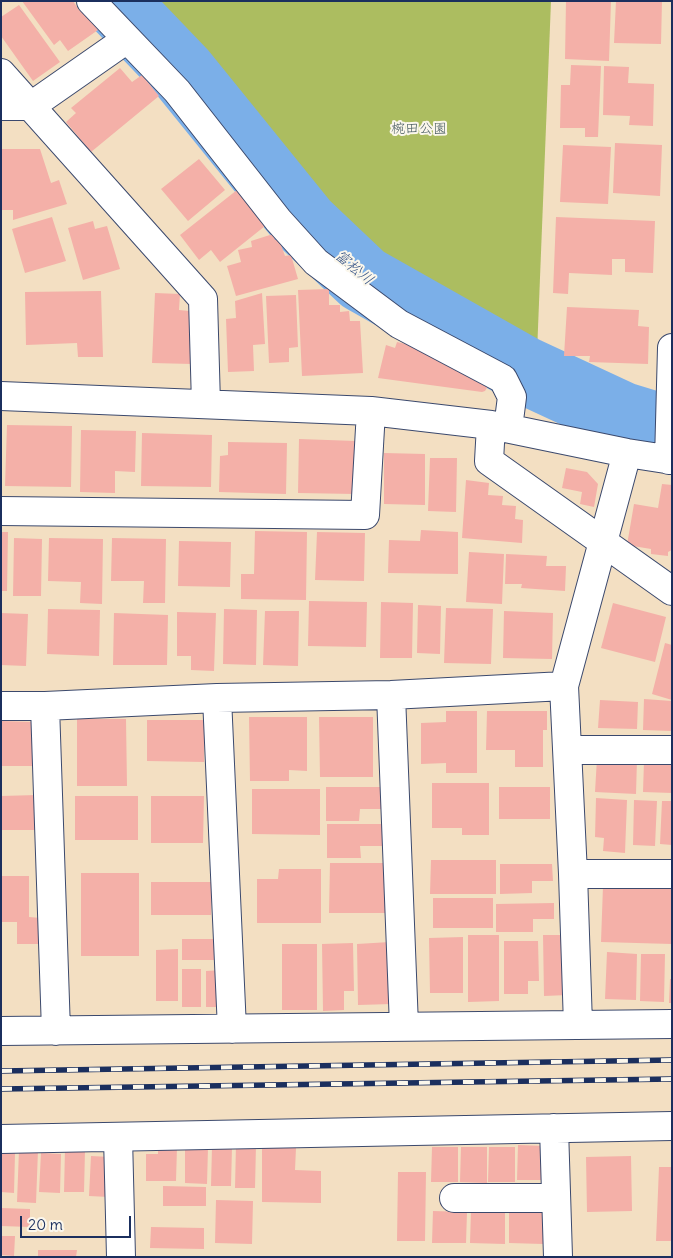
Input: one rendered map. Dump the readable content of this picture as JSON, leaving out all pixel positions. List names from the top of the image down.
{
  "water": ["富松川"],
  "parks": ["椀田公園"],
  "scale_bar": "20 m"
}
